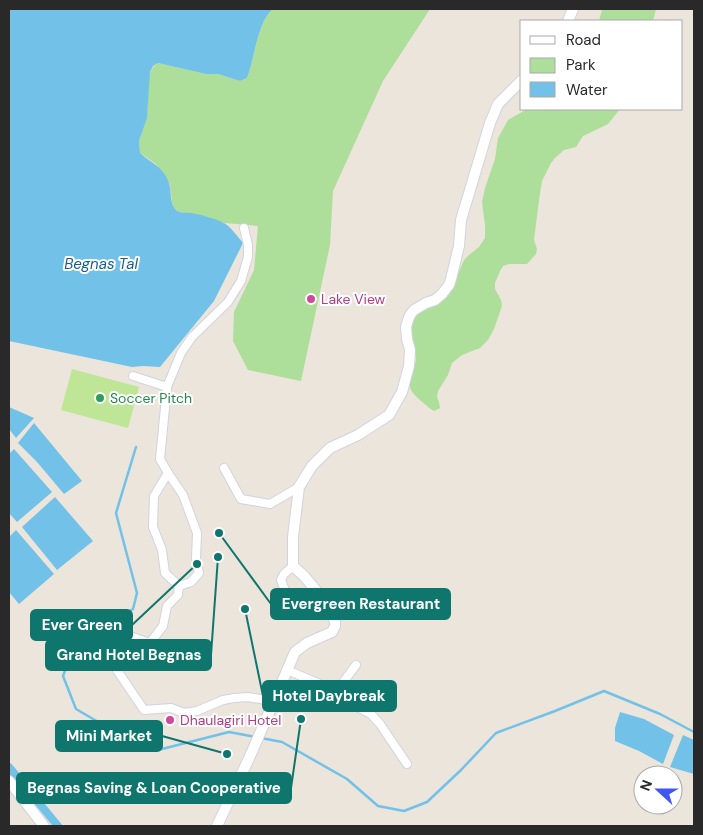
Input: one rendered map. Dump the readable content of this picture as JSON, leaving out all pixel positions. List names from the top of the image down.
{
  "water": ["Begnas Tal"],
  "places": [
    "Lake View",
    "Soccer Pitch",
    "Evergreen Restaurant",
    "Grand Hotel Begnas",
    "Ever Green",
    "Hotel Daybreak",
    "Begnas Saving & Loan Cooperative",
    "Dhaulagiri Hotel",
    "Mini Market"
  ],
  "legend": ["Road", "Park", "Water"],
  "north": "left"
}
